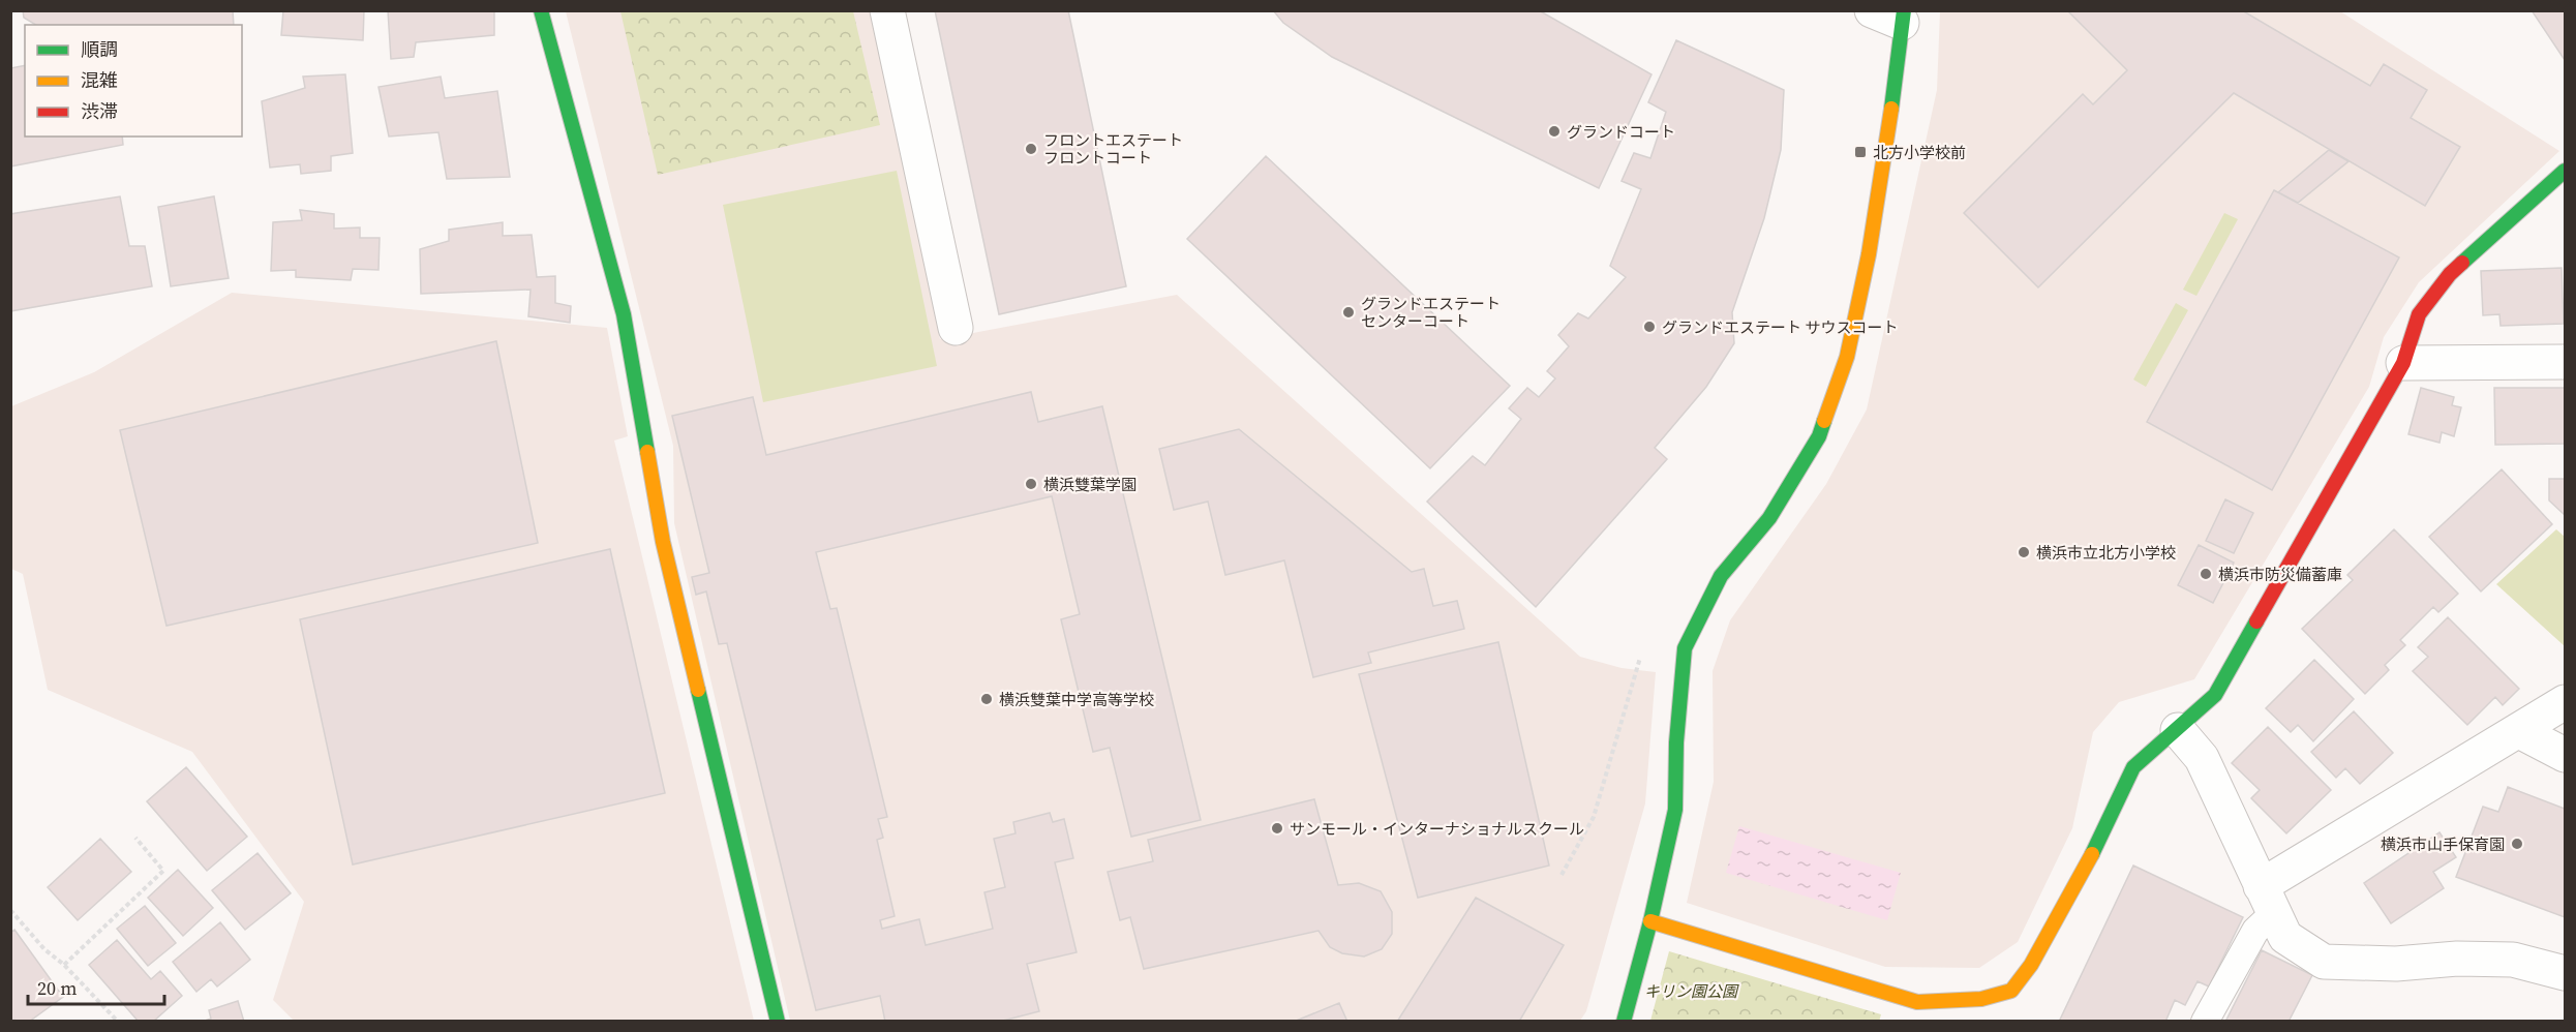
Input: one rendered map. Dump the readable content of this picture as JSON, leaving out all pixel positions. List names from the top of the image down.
{
  "parks": ["キリン園公園"],
  "places": {
    "other": [
      "グランドコート",
      "フロントエステート フロントコート",
      "グランドエステート センターコート",
      "グランドエステート サウスコート",
      "横浜雙葉学園",
      "横浜市立北方小学校",
      "横浜市防災備蓄庫",
      "横浜雙葉中学高等学校",
      "サンモール・インターナショナルスクール",
      "横浜市山手保育園"
    ],
    "transit": ["北方小学校前"]
  },
  "legend": ["順調", "混雑", "渋滞"],
  "scale_bar": "20 m"
}
